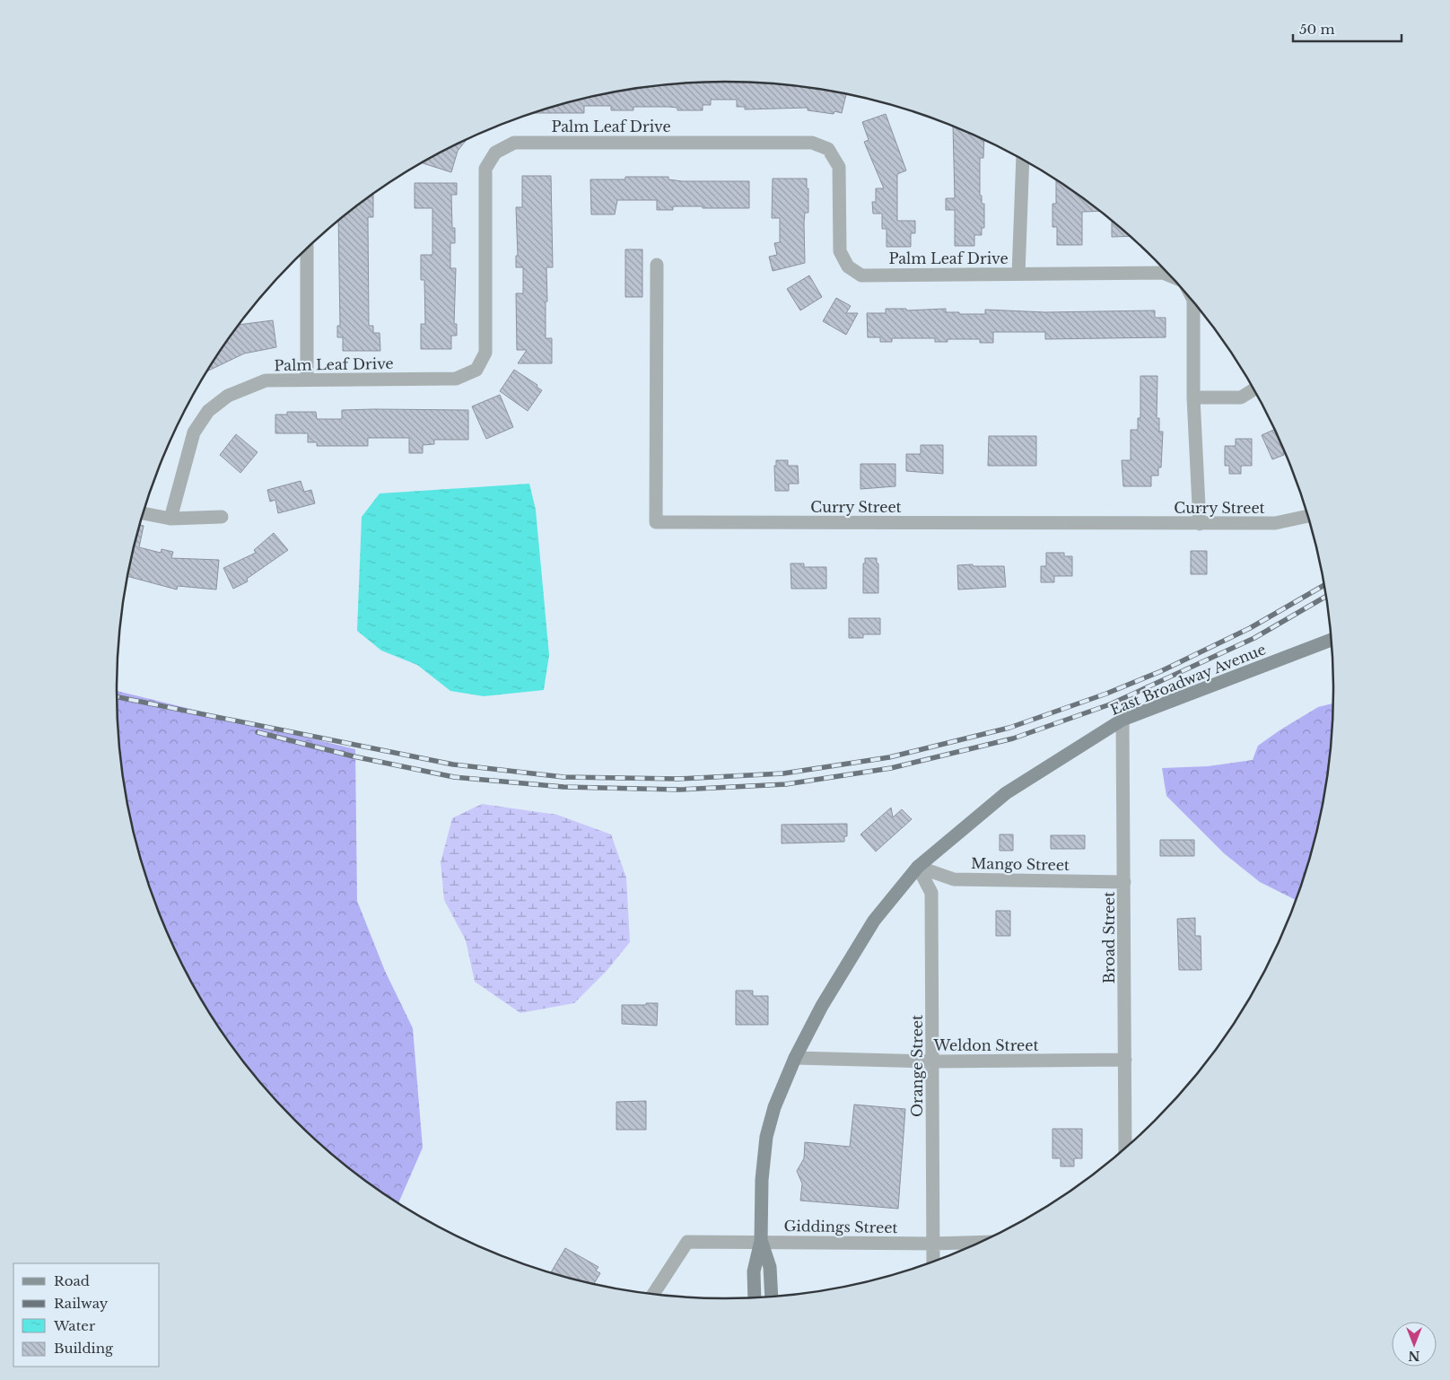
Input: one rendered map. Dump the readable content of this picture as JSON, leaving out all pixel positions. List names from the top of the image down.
{
  "streets": {
    "main road": ["East Broadway Avenue"],
    "street": [
      "Palm Leaf Drive",
      "Curry Street",
      "Mango Street",
      "Broad Street",
      "Weldon Street",
      "Orange Street",
      "Giddings Street"
    ]
  },
  "crossings": [
    ["East Broadway Avenue", "Mango Street"],
    ["East Broadway Avenue", "Broad Street"],
    ["East Broadway Avenue", "Weldon Street"],
    ["East Broadway Avenue", "Orange Street"],
    ["East Broadway Avenue", "Giddings Street"],
    ["Mango Street", "Broad Street"],
    ["Mango Street", "Orange Street"],
    ["Broad Street", "Weldon Street"],
    ["Weldon Street", "Orange Street"],
    ["Orange Street", "Giddings Street"]
  ],
  "legend": [
    "Road",
    "Railway",
    "Water",
    "Building"
  ],
  "scale_bar": "50 m",
  "north": "bottom"
}
